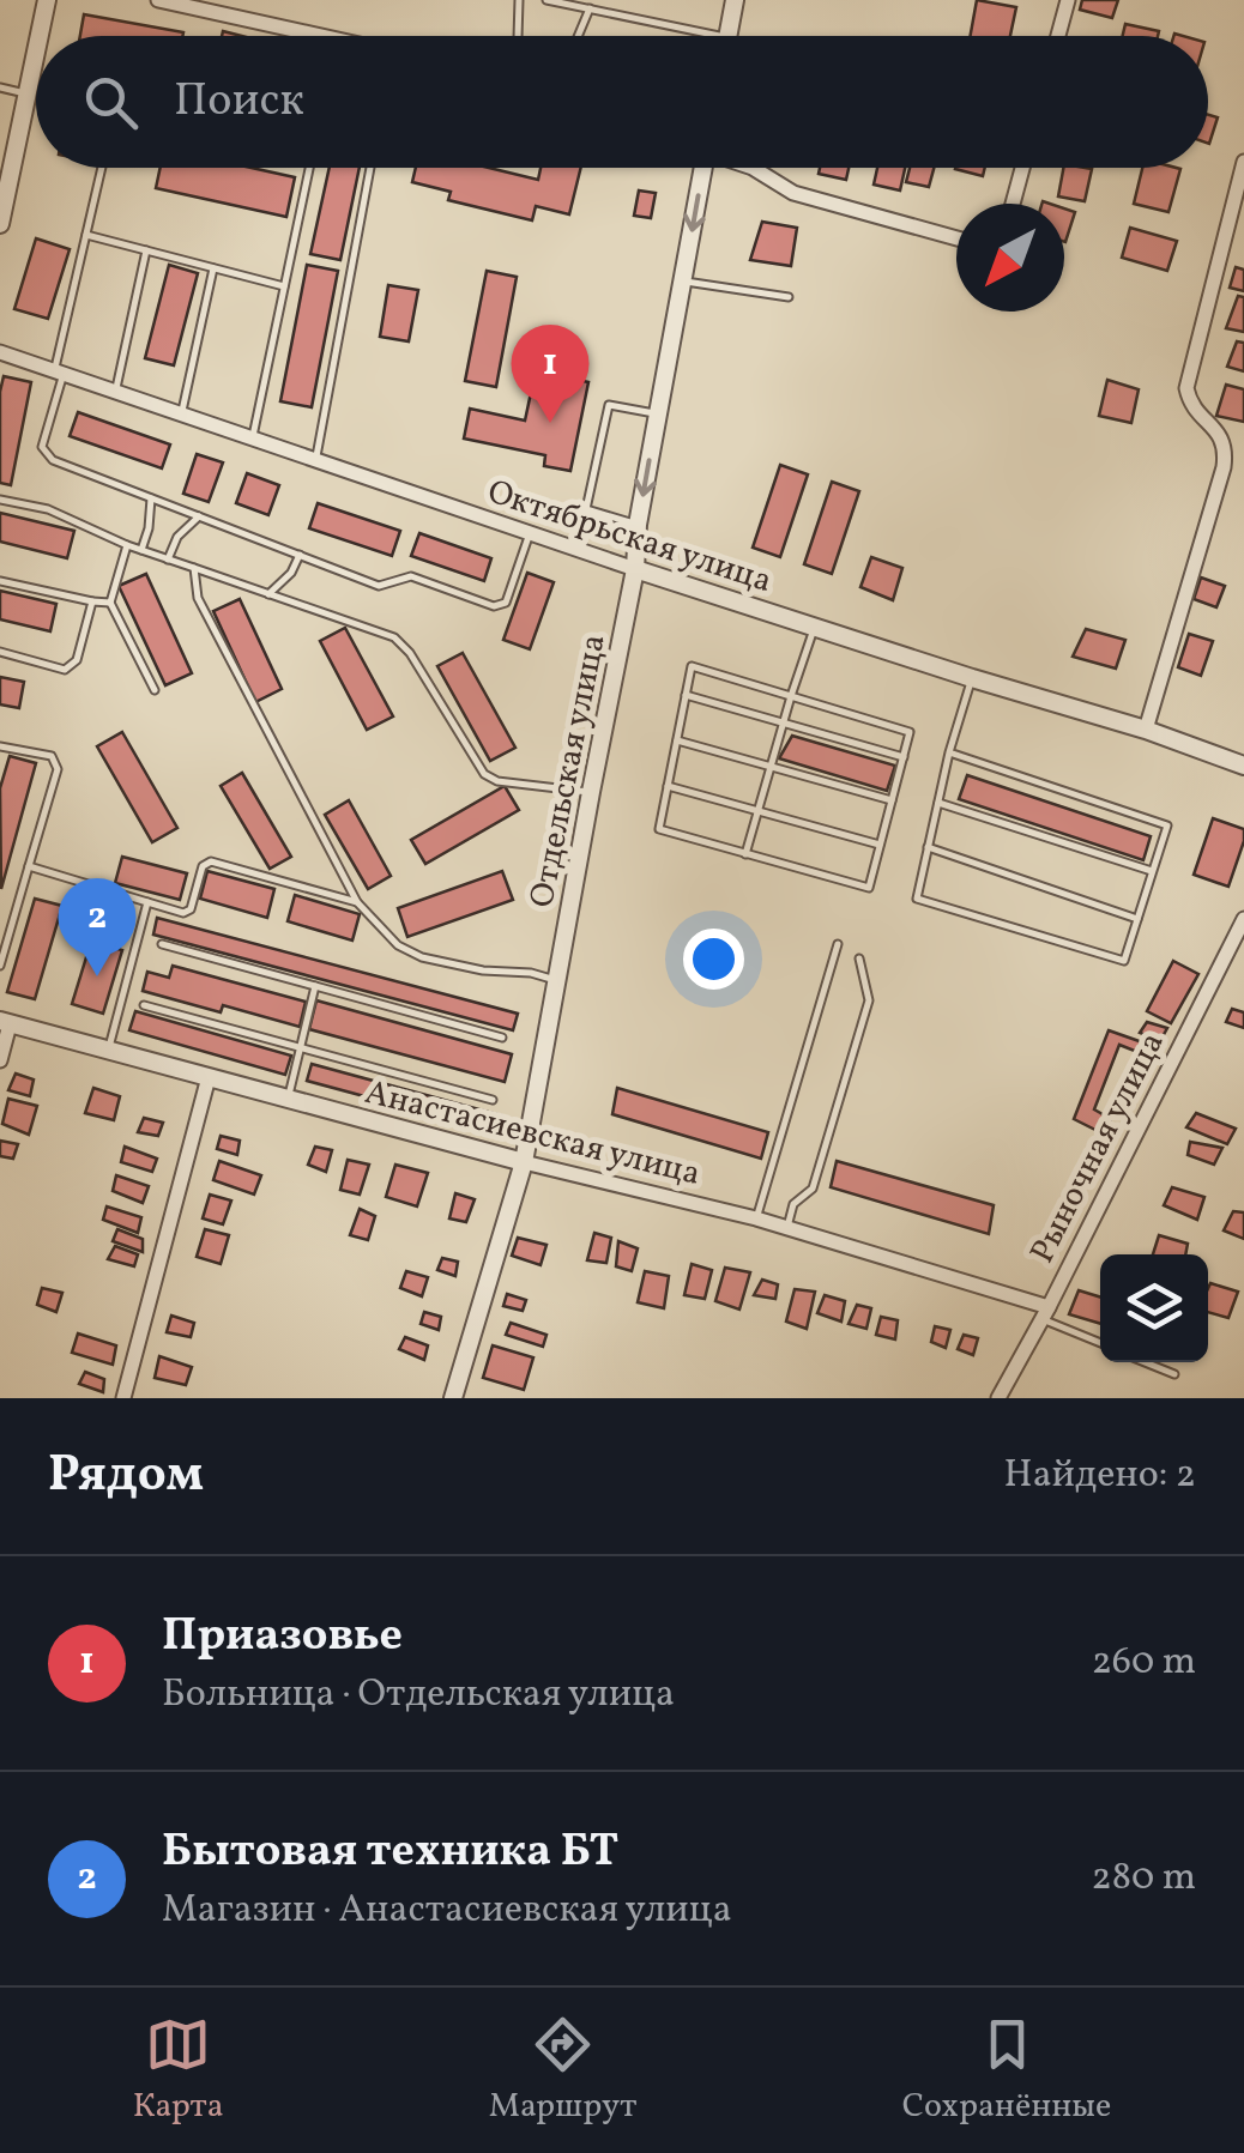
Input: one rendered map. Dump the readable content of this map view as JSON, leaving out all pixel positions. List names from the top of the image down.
{
  "streets": {
    "street": [
      "Октябрьская улица",
      "Отдельская улица",
      "Анастасиевская улица",
      "Рыночная улица"
    ]
  },
  "crossings": [
    ["Октябрьская улица", "Отдельская улица"],
    ["Отдельская улица", "Анастасиевская улица"],
    ["Анастасиевская улица", "Рыночная улица"]
  ],
  "north": "bottom left",
  "page": {
    "search": "Поиск",
    "pins": ["1", "2"],
    "heading": ["Рядом", "Найдено: 2"],
    "list": [
      {
        "mark": "1",
        "name": "Приазовье",
        "note": "Больница · Отдельская улица",
        "value": "260 m"
      },
      {
        "mark": "2",
        "name": "Бытовая техника БТ",
        "note": "Магазин · Анастасиевская улица",
        "value": "280 m"
      }
    ],
    "nav": ["Карта", "Маршрут", "Сохранённые"]
  }
}
